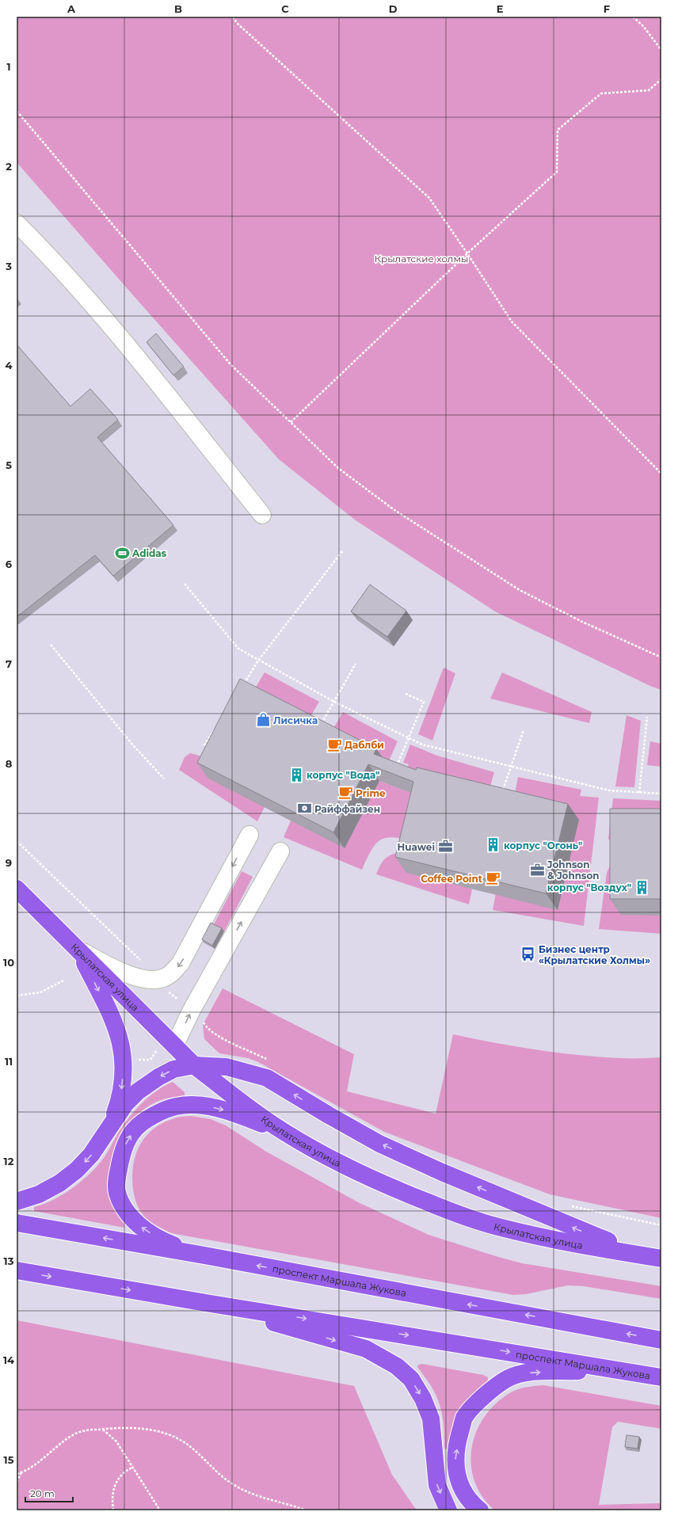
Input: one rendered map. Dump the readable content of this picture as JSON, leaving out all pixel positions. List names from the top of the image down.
{
  "streets": {
    "main road": ["Крылатская улица", "проспект Маршала Жукова"]
  },
  "parks": ["Крылатские холмы"],
  "places": {
    "sports": ["Adidas"],
    "shop": ["Лисичка"],
    "cafe": ["Даблби", "Prime", "Coffee Point"],
    "building": ["корпус \"Вода\"", "корпус \"Огонь\"", "корпус \"Воздух\""],
    "bank": ["Райффайзен"],
    "office": ["Huawei", "Johnson & Johnson"],
    "bus stop": ["Бизнес центр «Крылатские Холмы»"]
  },
  "scale_bar": "20 m",
  "grid": {
    "columns": [
      "A",
      "B",
      "C",
      "D",
      "E",
      "F"
    ],
    "rows": [
      "1",
      "2",
      "3",
      "4",
      "5",
      "6",
      "7",
      "8",
      "9",
      "10",
      "11",
      "12",
      "13",
      "14",
      "15"
    ]
  }
}
